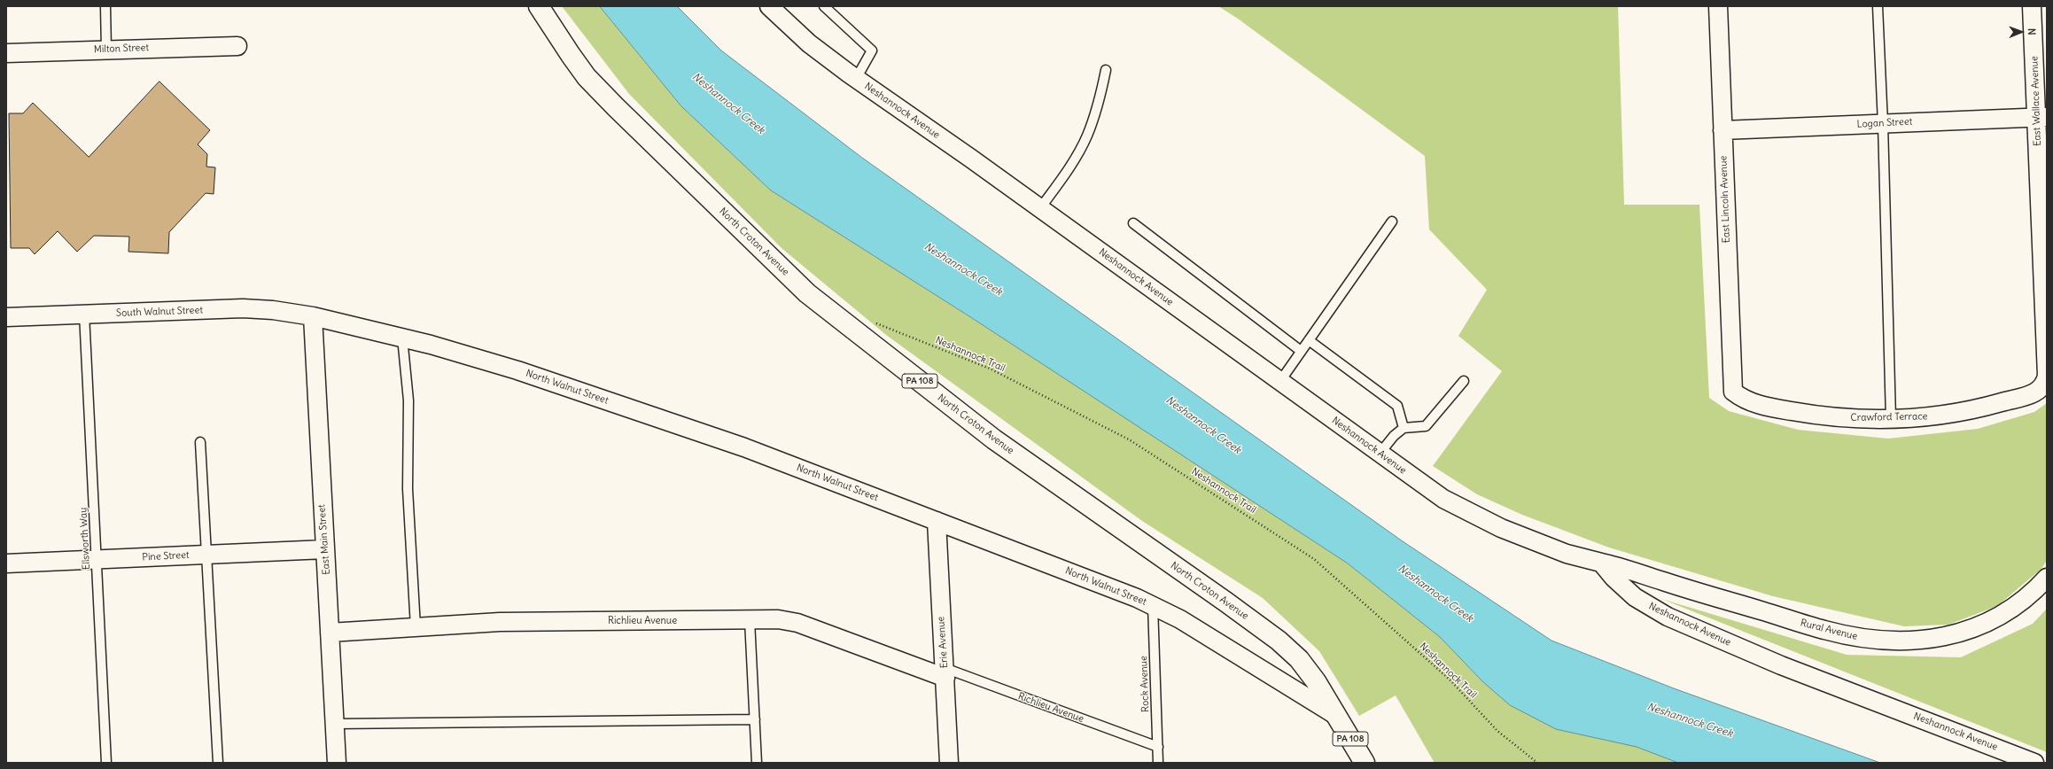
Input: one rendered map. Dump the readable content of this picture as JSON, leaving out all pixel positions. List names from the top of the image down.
{
  "streets": {
    "main road": ["North Croton Avenue", "PA 108"],
    "street": [
      "Milton Street",
      "East Wallace Avenue",
      "Neshannock Avenue",
      "Logan Street",
      "East Lincoln Avenue",
      "South Walnut Street",
      "North Walnut Street",
      "Crawford Terrace",
      "East Main Street",
      "Pine Street",
      "Richlieu Avenue",
      "Rural Avenue",
      "Erie Avenue"
    ],
    "lane": ["Ellsworth Way", "Rock Avenue"],
    "path": ["Neshannock Trail"]
  },
  "crossings": [
    ["East Wallace Avenue", "Logan Street"],
    ["East Wallace Avenue", "Crawford Terrace"],
    ["Neshannock Avenue", "Rural Avenue"],
    ["Logan Street", "East Lincoln Avenue"],
    ["East Lincoln Avenue", "Crawford Terrace"],
    ["North Croton Avenue", "North Walnut Street"],
    ["South Walnut Street", "North Walnut Street"],
    ["South Walnut Street", "Ellsworth Way"],
    ["South Walnut Street", "East Main Street"],
    ["North Walnut Street", "East Main Street"],
    ["North Walnut Street", "Erie Avenue"],
    ["North Walnut Street", "Rock Avenue"],
    ["Ellsworth Way", "Pine Street"],
    ["East Main Street", "Pine Street"],
    ["East Main Street", "Richlieu Avenue"],
    ["Richlieu Avenue", "Erie Avenue"],
    ["Richlieu Avenue", "Rock Avenue"]
  ],
  "water": ["Neshannock Creek"],
  "north": "right"
}
